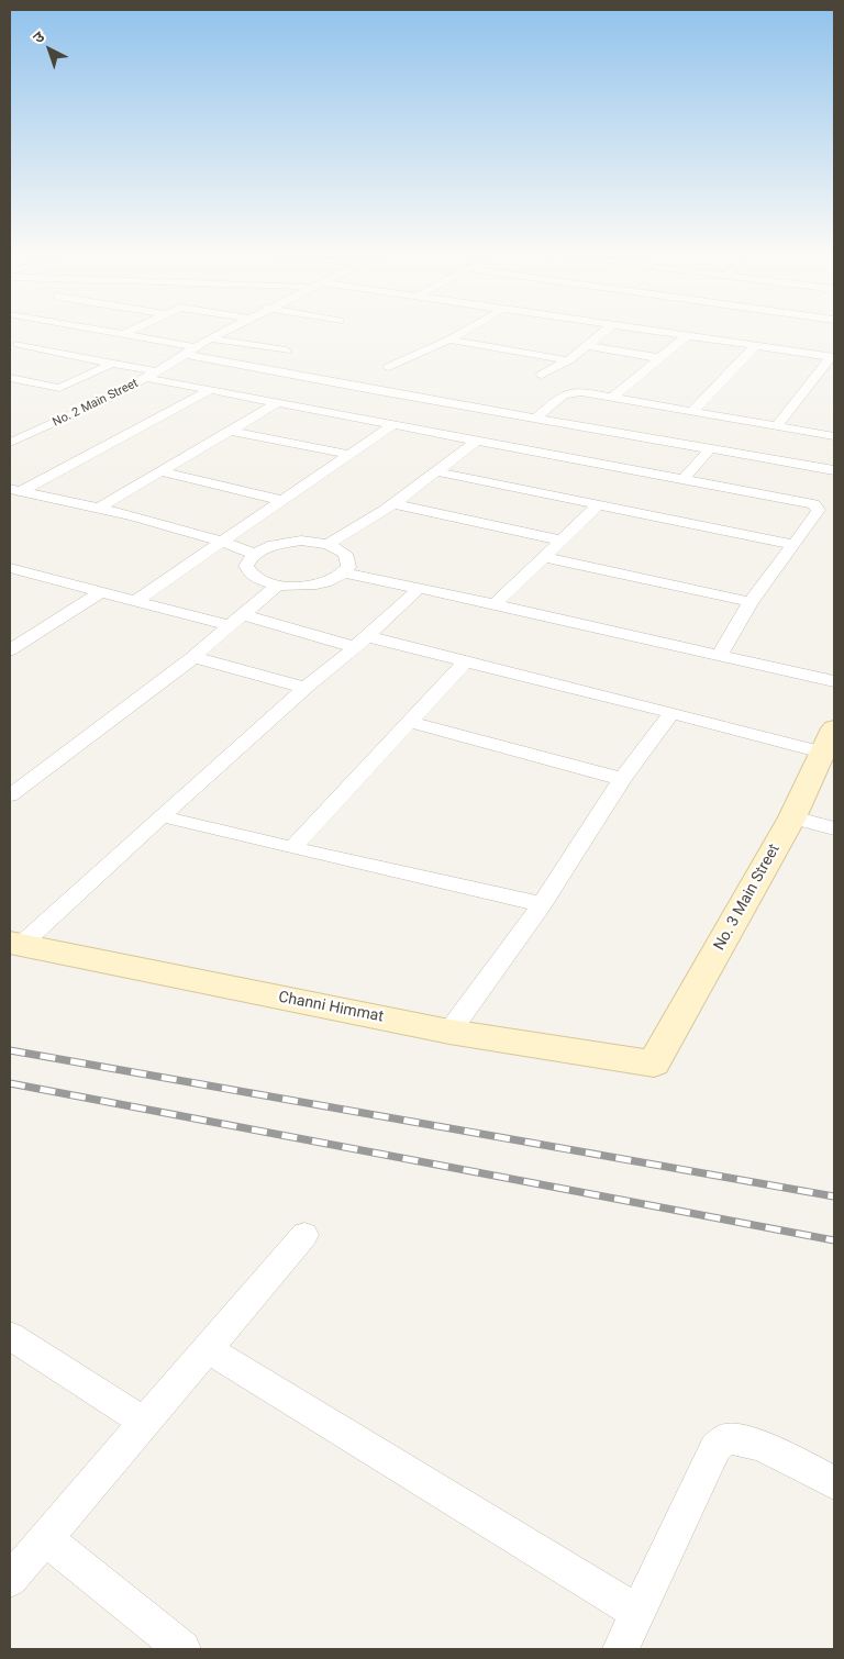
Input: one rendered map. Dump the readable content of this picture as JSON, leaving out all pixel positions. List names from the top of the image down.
{
  "streets": {
    "street": ["No. 2 Main Street", "No. 3 Main Street", "Channi Himmat"]
  },
  "crossings": [
    ["No. 3 Main Street", "Channi Himmat"]
  ],
  "north": "top left"
}
